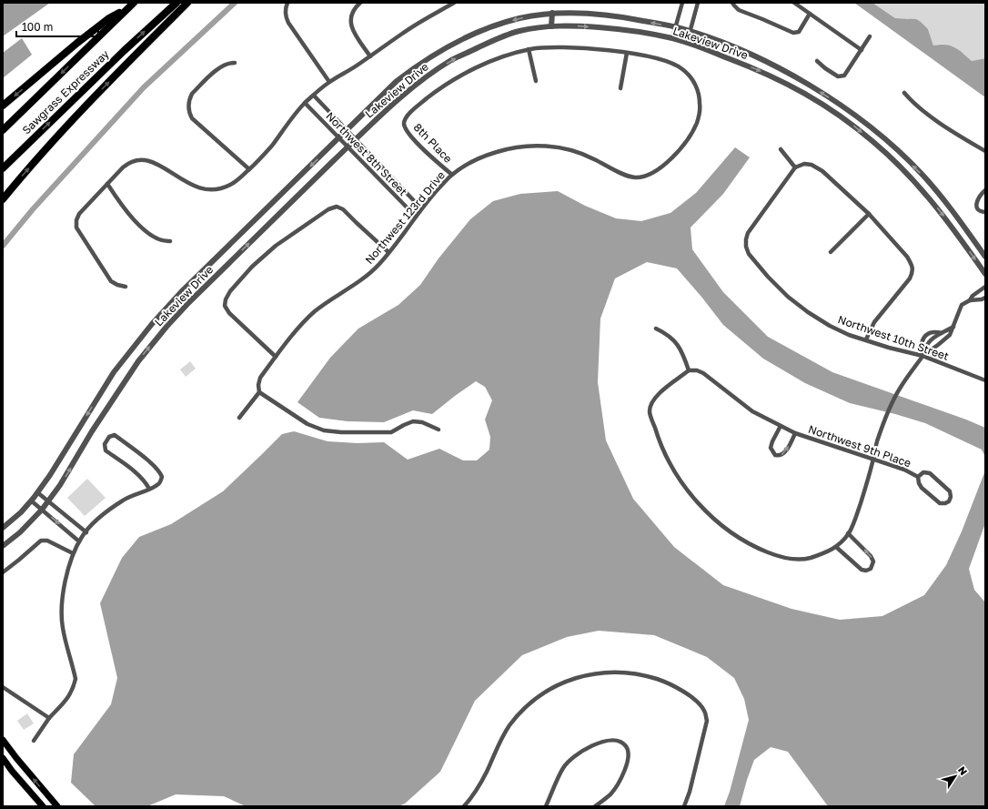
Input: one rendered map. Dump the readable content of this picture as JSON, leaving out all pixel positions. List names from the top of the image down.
{
  "streets": {
    "highway": ["Sawgrass Expressway"],
    "street": [
      "Lakeview Drive",
      "8th Place",
      "Northwest 8th Street",
      "Northwest 123rd Drive",
      "Northwest 10th Street",
      "Northwest 9th Place"
    ]
  },
  "crossings": [
    ["Lakeview Drive", "Northwest 8th Street"],
    ["8th Place", "Northwest 123rd Drive"],
    ["Northwest 8th Street", "Northwest 123rd Drive"]
  ],
  "scale_bar": "100 m",
  "north": "top right"
}
